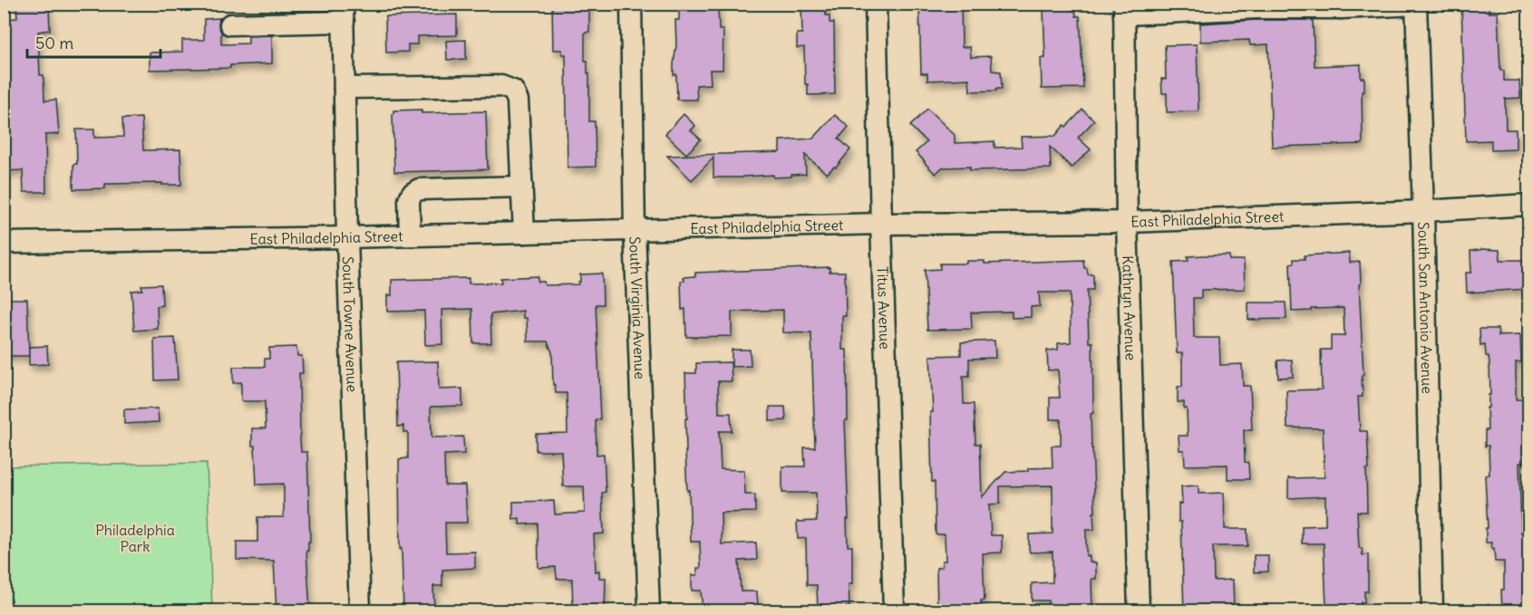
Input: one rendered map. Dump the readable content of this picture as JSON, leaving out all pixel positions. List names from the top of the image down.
{
  "streets": {
    "street": [
      "East Philadelphia Street",
      "South San Antonio Avenue",
      "South Virginia Avenue",
      "Titus Avenue",
      "Kathryn Avenue",
      "South Towne Avenue"
    ]
  },
  "crossings": [
    ["East Philadelphia Street", "South San Antonio Avenue"],
    ["East Philadelphia Street", "South Virginia Avenue"],
    ["East Philadelphia Street", "Titus Avenue"],
    ["East Philadelphia Street", "Kathryn Avenue"],
    ["East Philadelphia Street", "South Towne Avenue"]
  ],
  "parks": ["Philadelphia Park"],
  "scale_bar": "50 m"
}
